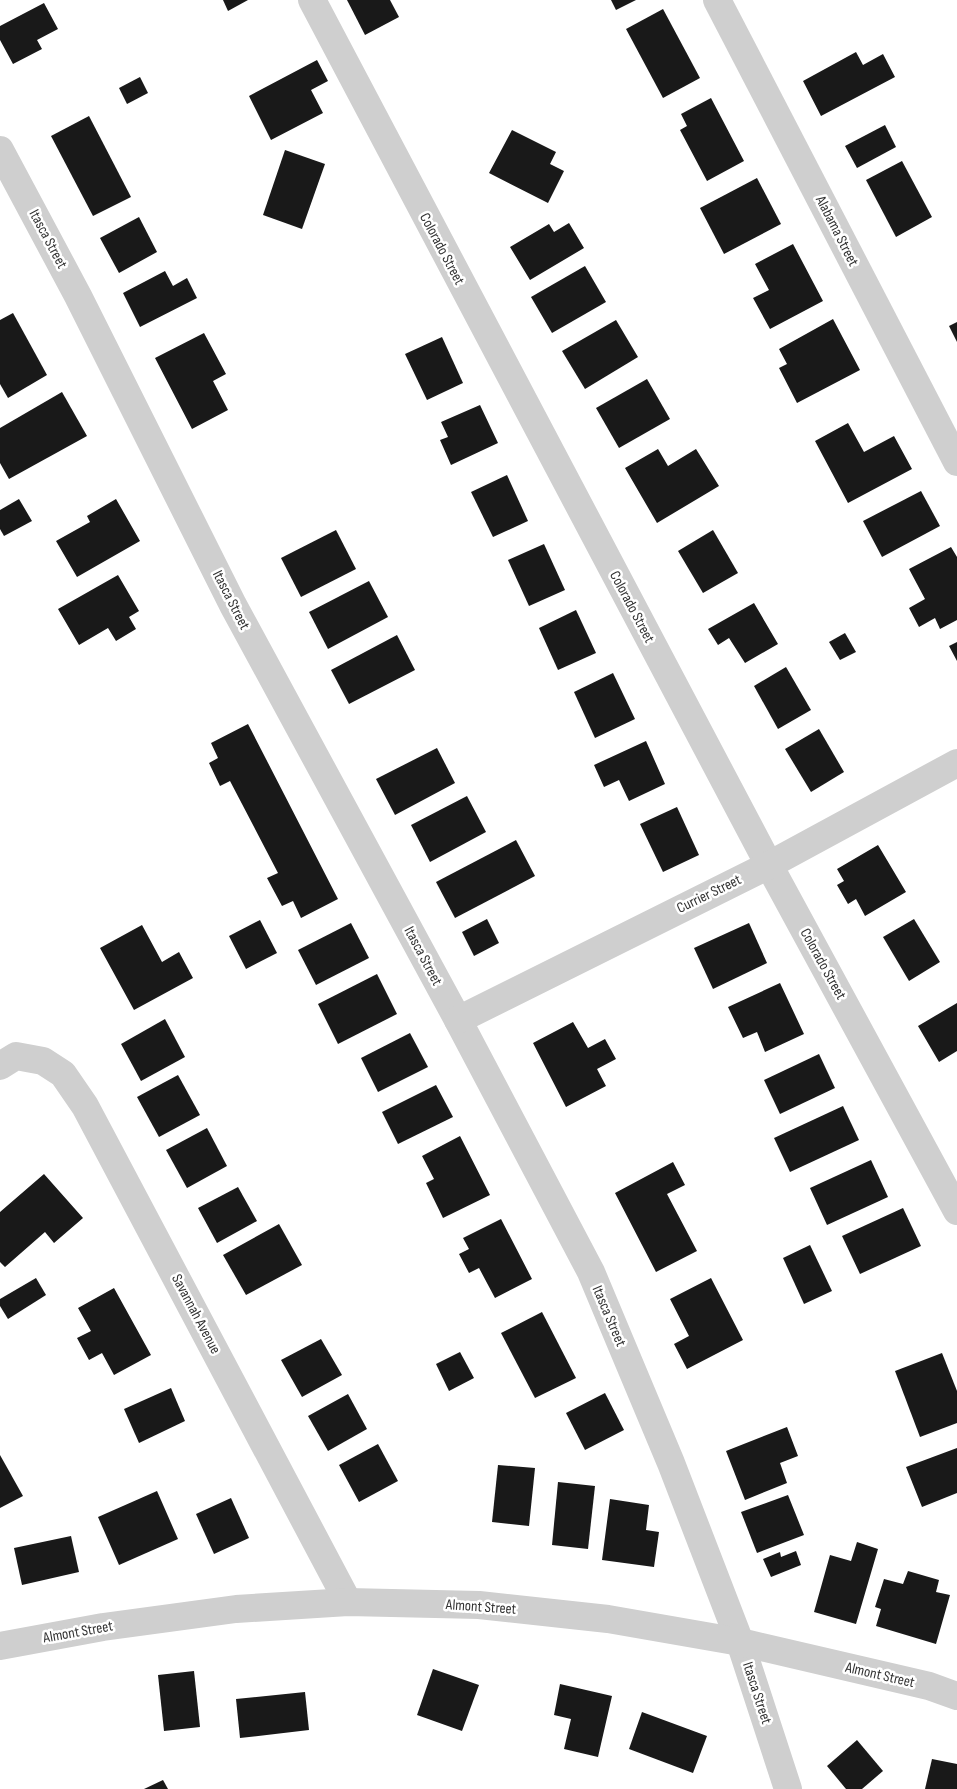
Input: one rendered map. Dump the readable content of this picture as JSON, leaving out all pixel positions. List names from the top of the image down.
{
  "streets": {
    "street": [
      "Alabama Street",
      "Itasca Street",
      "Colorado Street",
      "Currier Street",
      "Savannah Avenue",
      "Almont Street"
    ]
  },
  "crossings": [
    ["Itasca Street", "Currier Street"],
    ["Itasca Street", "Almont Street"],
    ["Colorado Street", "Currier Street"],
    ["Savannah Avenue", "Almont Street"]
  ]
}
